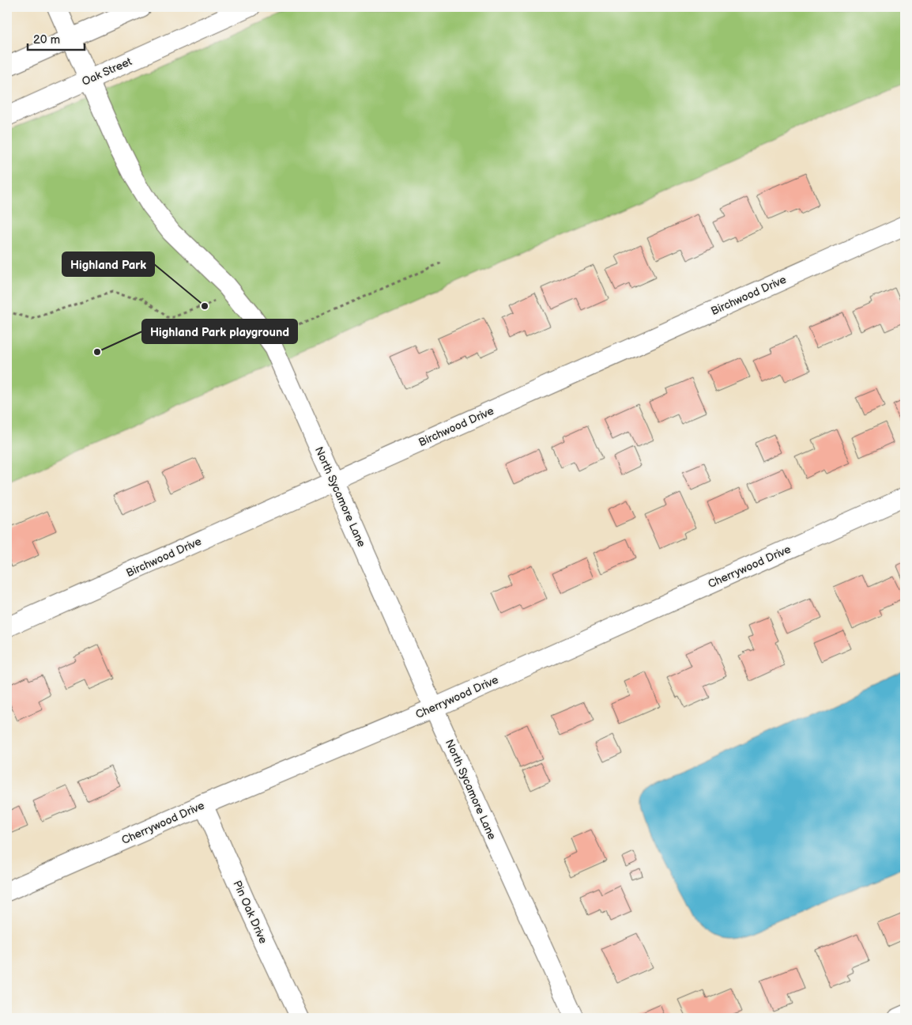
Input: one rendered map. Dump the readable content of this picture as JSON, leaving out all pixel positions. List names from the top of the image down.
{
  "streets": {
    "street": [
      "Oak Street",
      "Birchwood Drive",
      "North Sycamore Lane",
      "Cherrywood Drive",
      "Pin Oak Drive"
    ]
  },
  "crossings": [
    ["Oak Street", "North Sycamore Lane"],
    ["Birchwood Drive", "North Sycamore Lane"],
    ["North Sycamore Lane", "Cherrywood Drive"],
    ["Cherrywood Drive", "Pin Oak Drive"]
  ],
  "places": ["Highland Park", "Highland Park playground"],
  "scale_bar": "20 m"
}
